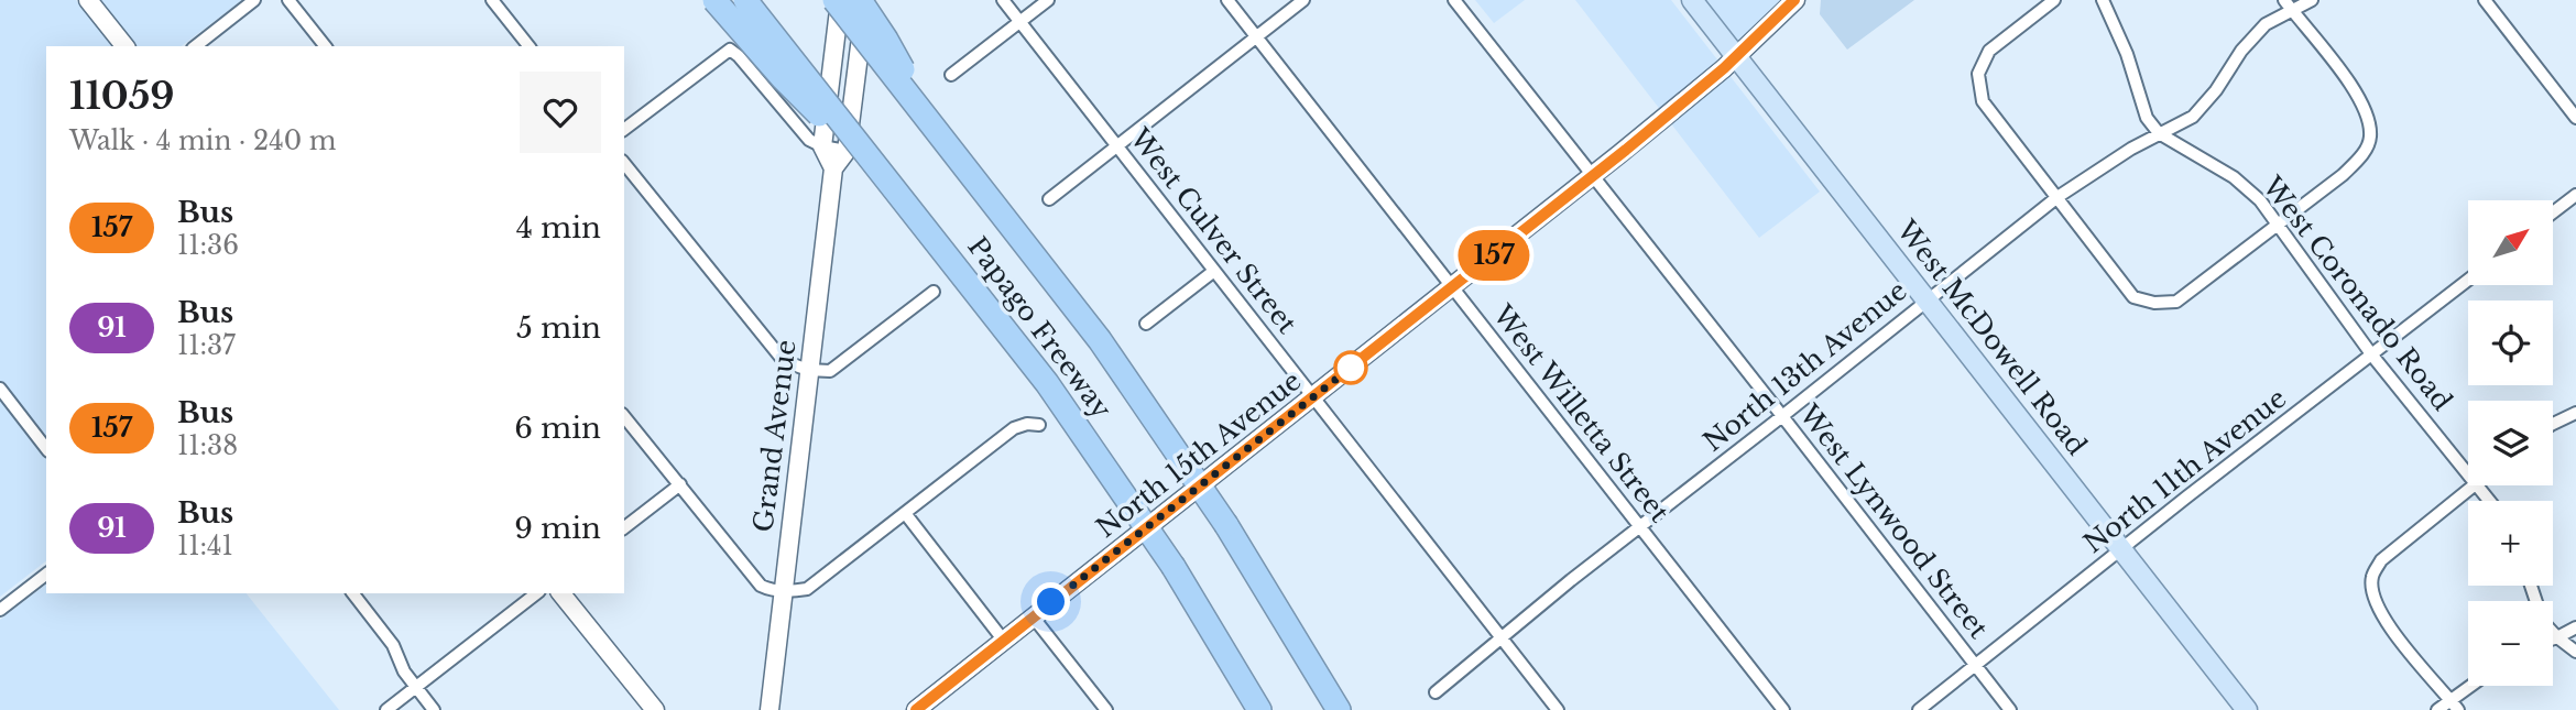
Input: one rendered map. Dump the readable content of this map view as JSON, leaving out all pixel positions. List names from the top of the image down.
{
  "streets": {
    "highway": ["Papago Freeway"],
    "main road": ["West McDowell Road"],
    "street": [
      "West Culver Street",
      "West Coronado Road",
      "North 13th Avenue",
      "West Willetta Street",
      "Grand Avenue",
      "North 15th Avenue",
      "North 11th Avenue",
      "West Lynwood Street"
    ]
  },
  "crossings": [
    ["West Culver Street", "North 13th Avenue"],
    ["West Culver Street", "North 15th Avenue"],
    ["West Coronado Road", "North 13th Avenue"],
    ["West Coronado Road", "North 11th Avenue"],
    ["West McDowell Road", "North 13th Avenue"],
    ["West McDowell Road", "North 15th Avenue"],
    ["West McDowell Road", "North 11th Avenue"],
    ["North 13th Avenue", "West Willetta Street"],
    ["North 13th Avenue", "West Lynwood Street"],
    ["West Willetta Street", "North 15th Avenue"],
    ["North 15th Avenue", "West Lynwood Street"],
    ["North 11th Avenue", "West Lynwood Street"]
  ],
  "lines": ["bus line 157"],
  "north": "top right",
  "page": {
    "on_map": "157",
    "heading": ["11059", "Walk · 4 min · 240 m"],
    "list": [
      {
        "mark": "157",
        "name": "Bus",
        "note": "11:36",
        "value": "4 min"
      },
      {
        "mark": "91",
        "name": "Bus",
        "note": "11:37",
        "value": "5 min"
      },
      {
        "mark": "157",
        "name": "Bus",
        "note": "11:38",
        "value": "6 min"
      },
      {
        "mark": "91",
        "name": "Bus",
        "note": "11:41",
        "value": "9 min"
      }
    ],
    "map_buttons": ["+", "−"]
  }
}
